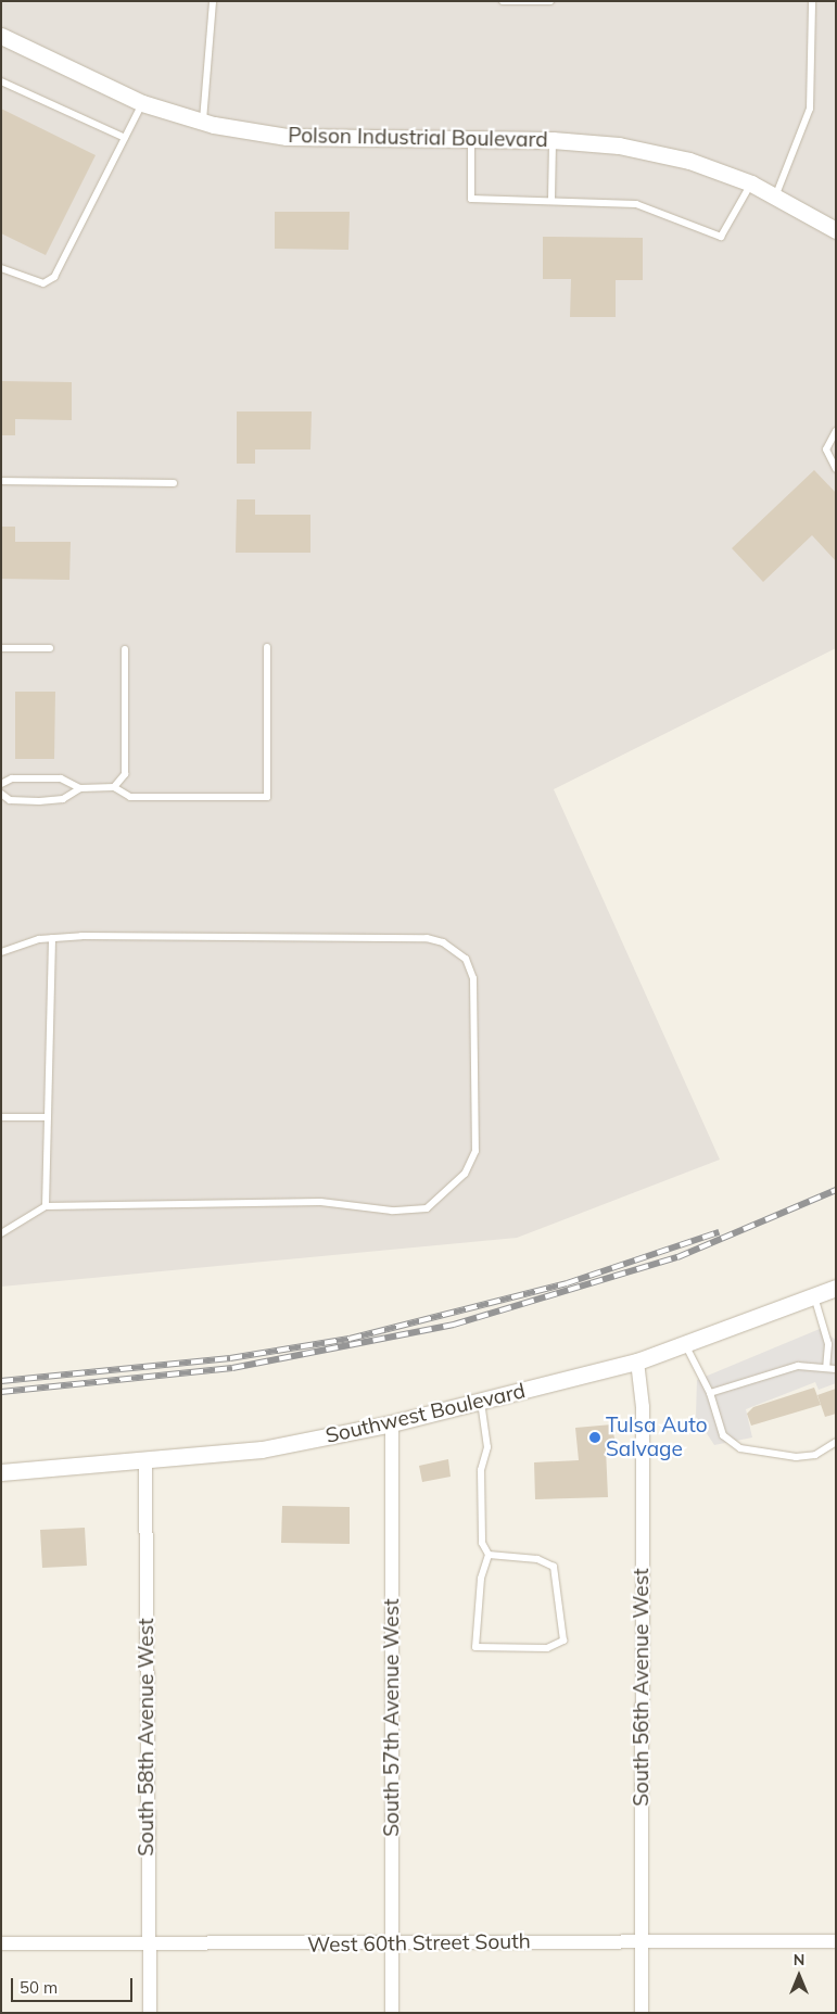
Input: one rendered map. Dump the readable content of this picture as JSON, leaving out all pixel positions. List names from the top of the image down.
{
  "streets": {
    "street": [
      "Polson Industrial Boulevard",
      "Southwest Boulevard",
      "South 56th Avenue West",
      "South 57th Avenue West",
      "South 58th Avenue West",
      "West 60th Street South"
    ]
  },
  "crossings": [
    ["Southwest Boulevard", "South 56th Avenue West"],
    ["Southwest Boulevard", "South 57th Avenue West"],
    ["Southwest Boulevard", "South 58th Avenue West"],
    ["South 56th Avenue West", "West 60th Street South"],
    ["South 57th Avenue West", "West 60th Street South"],
    ["South 58th Avenue West", "West 60th Street South"]
  ],
  "places": ["Tulsa Auto Salvage"],
  "scale_bar": "50 m",
  "north": "top"
}
